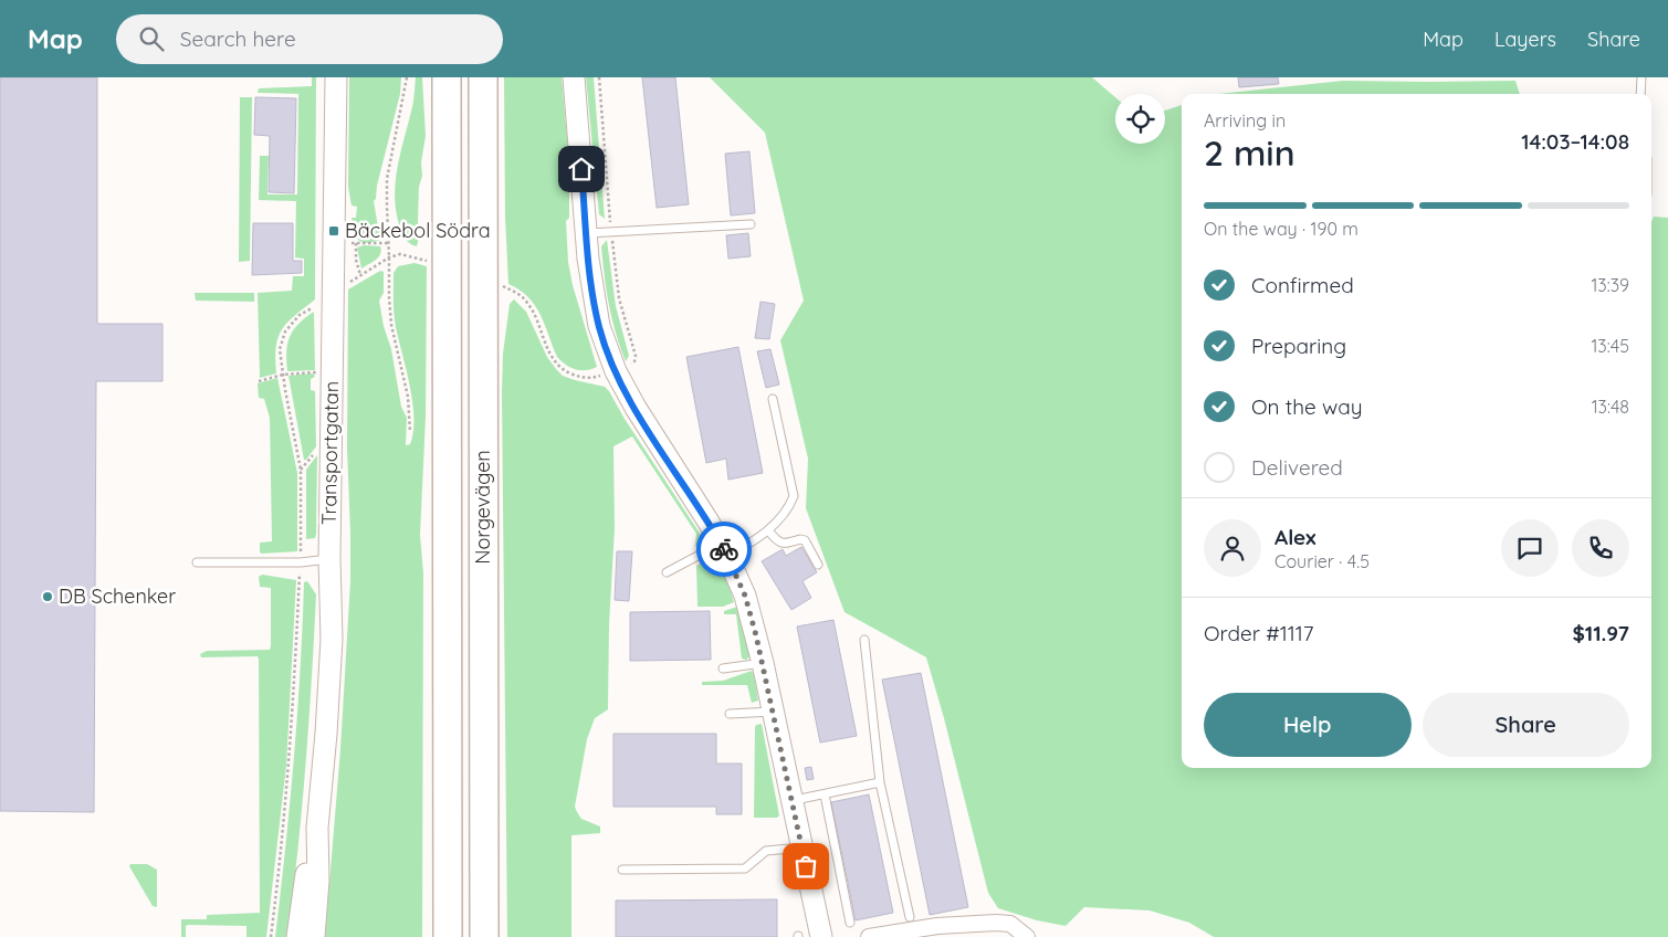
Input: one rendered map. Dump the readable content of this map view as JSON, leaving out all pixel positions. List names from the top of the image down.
{
  "streets": {
    "highway": ["Norgevägen"],
    "street": ["Transportgatan"]
  },
  "places": {
    "transit": ["Bäckebol Södra"],
    "other": ["DB Schenker"]
  },
  "page": {
    "header": "Map",
    "search": "Search here",
    "nav": ["Map", "Layers", "Share"],
    "heading": ["2 min", "Arriving in", "14:03–14:08"],
    "panel": [
      "Alex",
      "Courier · 4.5",
      "Order #1117",
      "$11.97"
    ],
    "bar": "On the way · 190 m",
    "list": [
      ["Confirmed", "13:39"],
      ["Preparing", "13:45"],
      ["On the way", "13:48"],
      "Delivered"
    ],
    "buttons": ["Help", "Share"]
  }
}
